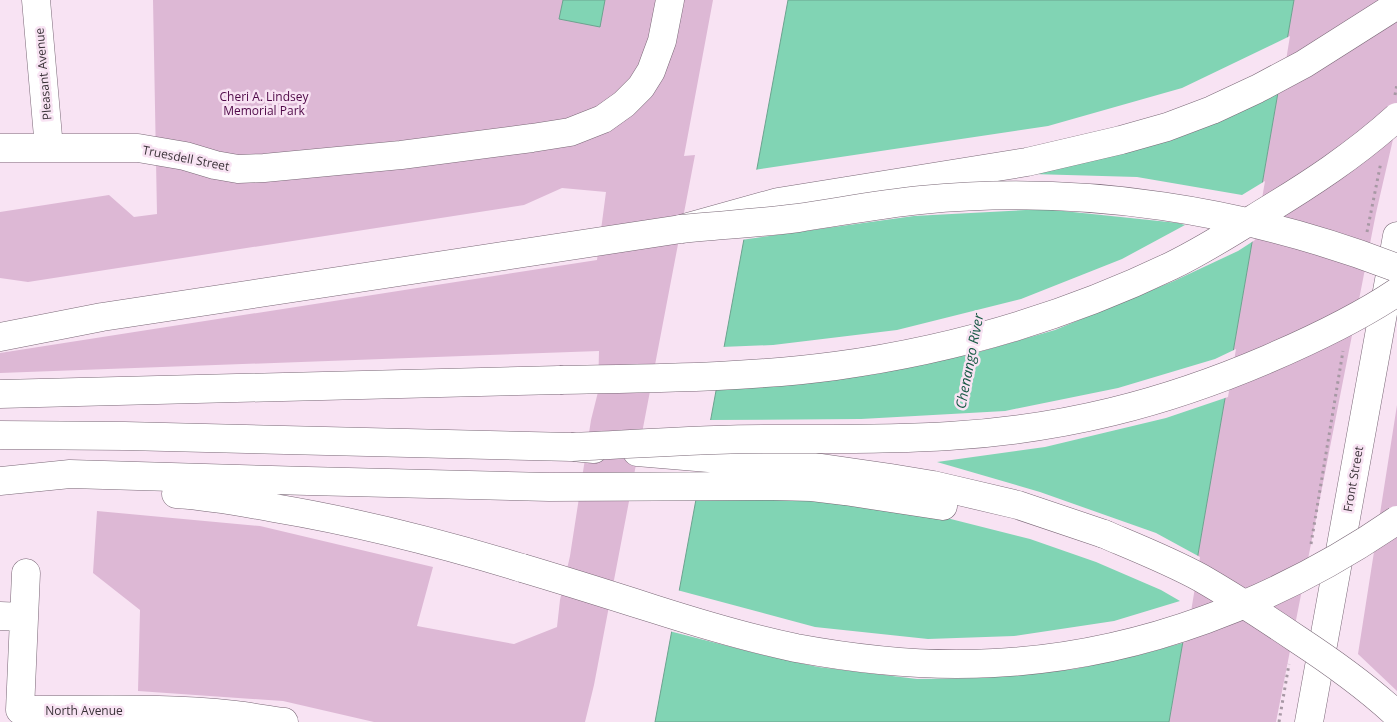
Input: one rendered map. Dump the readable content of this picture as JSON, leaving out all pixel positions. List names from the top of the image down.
{
  "streets": {
    "main road": [
      "Pleasant Avenue",
      "Truesdell Street",
      "Front Street",
      "North Avenue"
    ]
  },
  "crossings": [
    ["Pleasant Avenue", "Truesdell Street"]
  ],
  "water": ["Chenango River"],
  "parks": ["Cheri A. Lindsey Memorial Park"]
}
